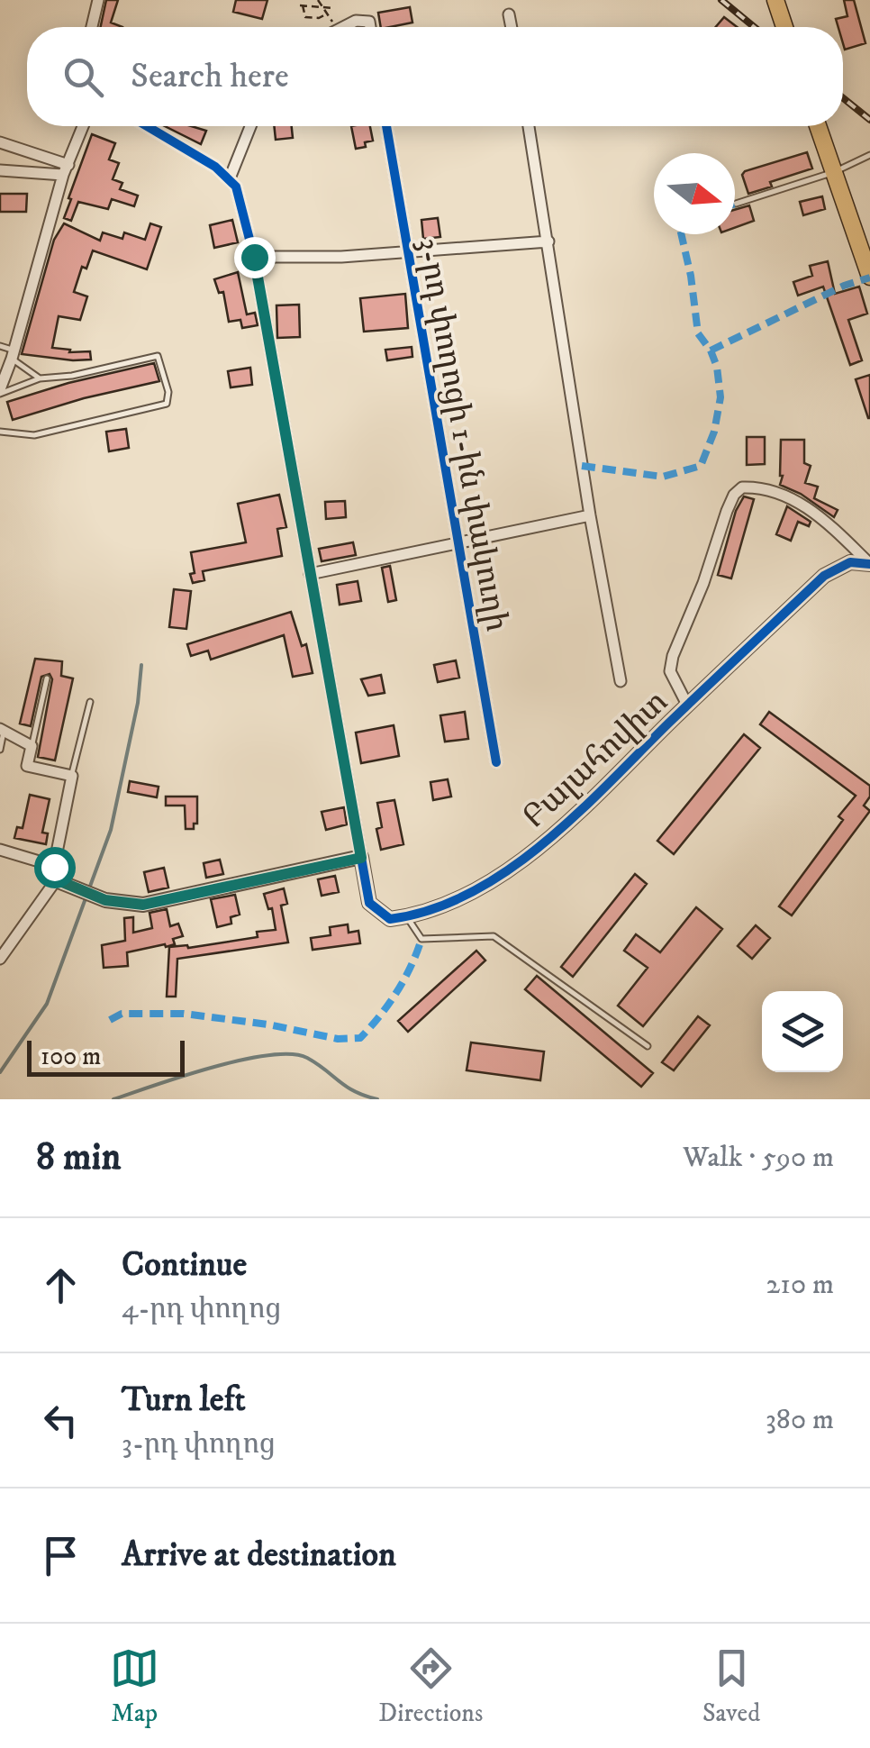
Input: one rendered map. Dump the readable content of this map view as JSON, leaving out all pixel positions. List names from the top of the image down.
{
  "streets": {
    "street": ["3-րդ փողոցի 1-ին փակուղի", "Բալահովիտ"]
  },
  "scale_bar": "100 m",
  "north": "right",
  "page": {
    "search": "Search here",
    "scale": "100 m",
    "heading": ["8 min", "Walk · 590 m"],
    "list": [
      ["Continue", "4-րդ փողոց", "210 m"],
      ["Turn left", "3-րդ փողոց", "380 m"],
      "Arrive at destination"
    ],
    "nav": ["Map", "Directions", "Saved"]
  }
}
